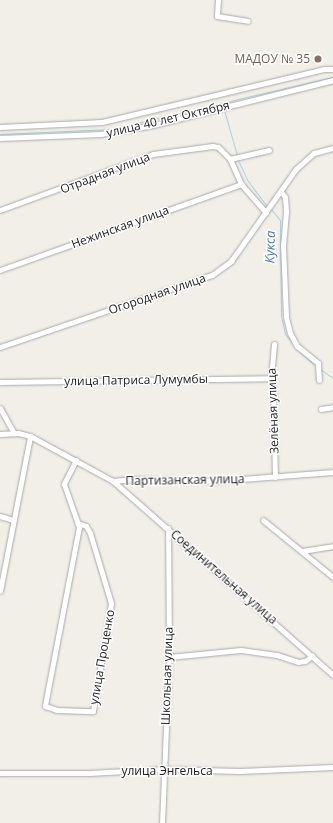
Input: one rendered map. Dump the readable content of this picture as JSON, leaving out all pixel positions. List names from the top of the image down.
{
  "streets": {
    "street": [
      "улица 40 лет Октября",
      "Отрадная улица",
      "Нежинская улица",
      "Огородная улица",
      "улица Патриса Лумумбы",
      "Зелёная улица",
      "Партизанская улица",
      "Соединительная улица",
      "улица Проценко",
      "Школьная улица",
      "улица Энгельса"
    ]
  },
  "crossings": [
    ["улица Патриса Лумумбы", "Зелёная улица"],
    ["Зелёная улица", "Партизанская улица"],
    ["Партизанская улица", "Соединительная улица"],
    ["Партизанская улица", "улица Проценко"],
    ["Соединительная улица", "Школьная улица"],
    ["Школьная улица", "улица Энгельса"]
  ],
  "water": ["Кукса"],
  "places": ["МАДОУ № 35"]
}
